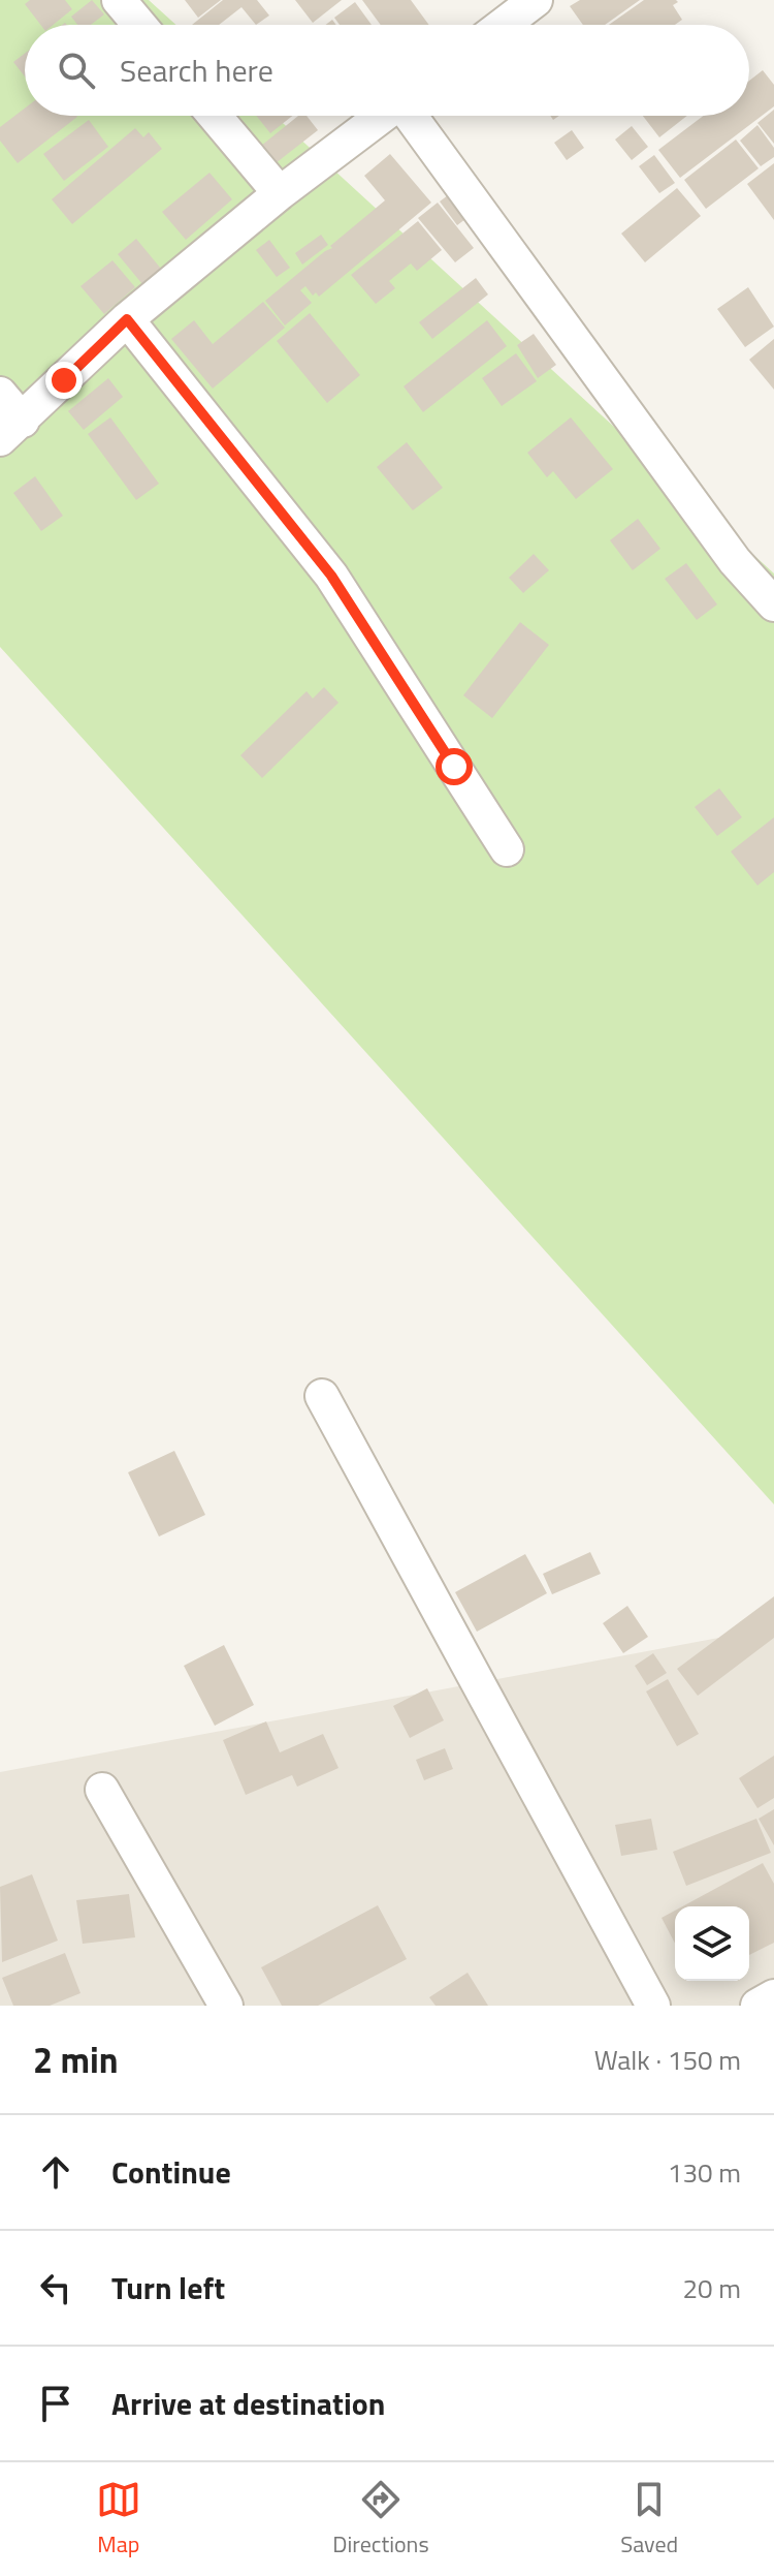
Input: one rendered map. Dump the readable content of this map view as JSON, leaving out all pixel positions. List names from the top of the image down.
{
  "page": {
    "search": "Search here",
    "heading": ["2 min", "Walk · 150 m"],
    "list": [
      ["Continue", "130 m"],
      ["Turn left", "20 m"],
      "Arrive at destination"
    ],
    "nav": ["Map", "Directions", "Saved"]
  }
}
